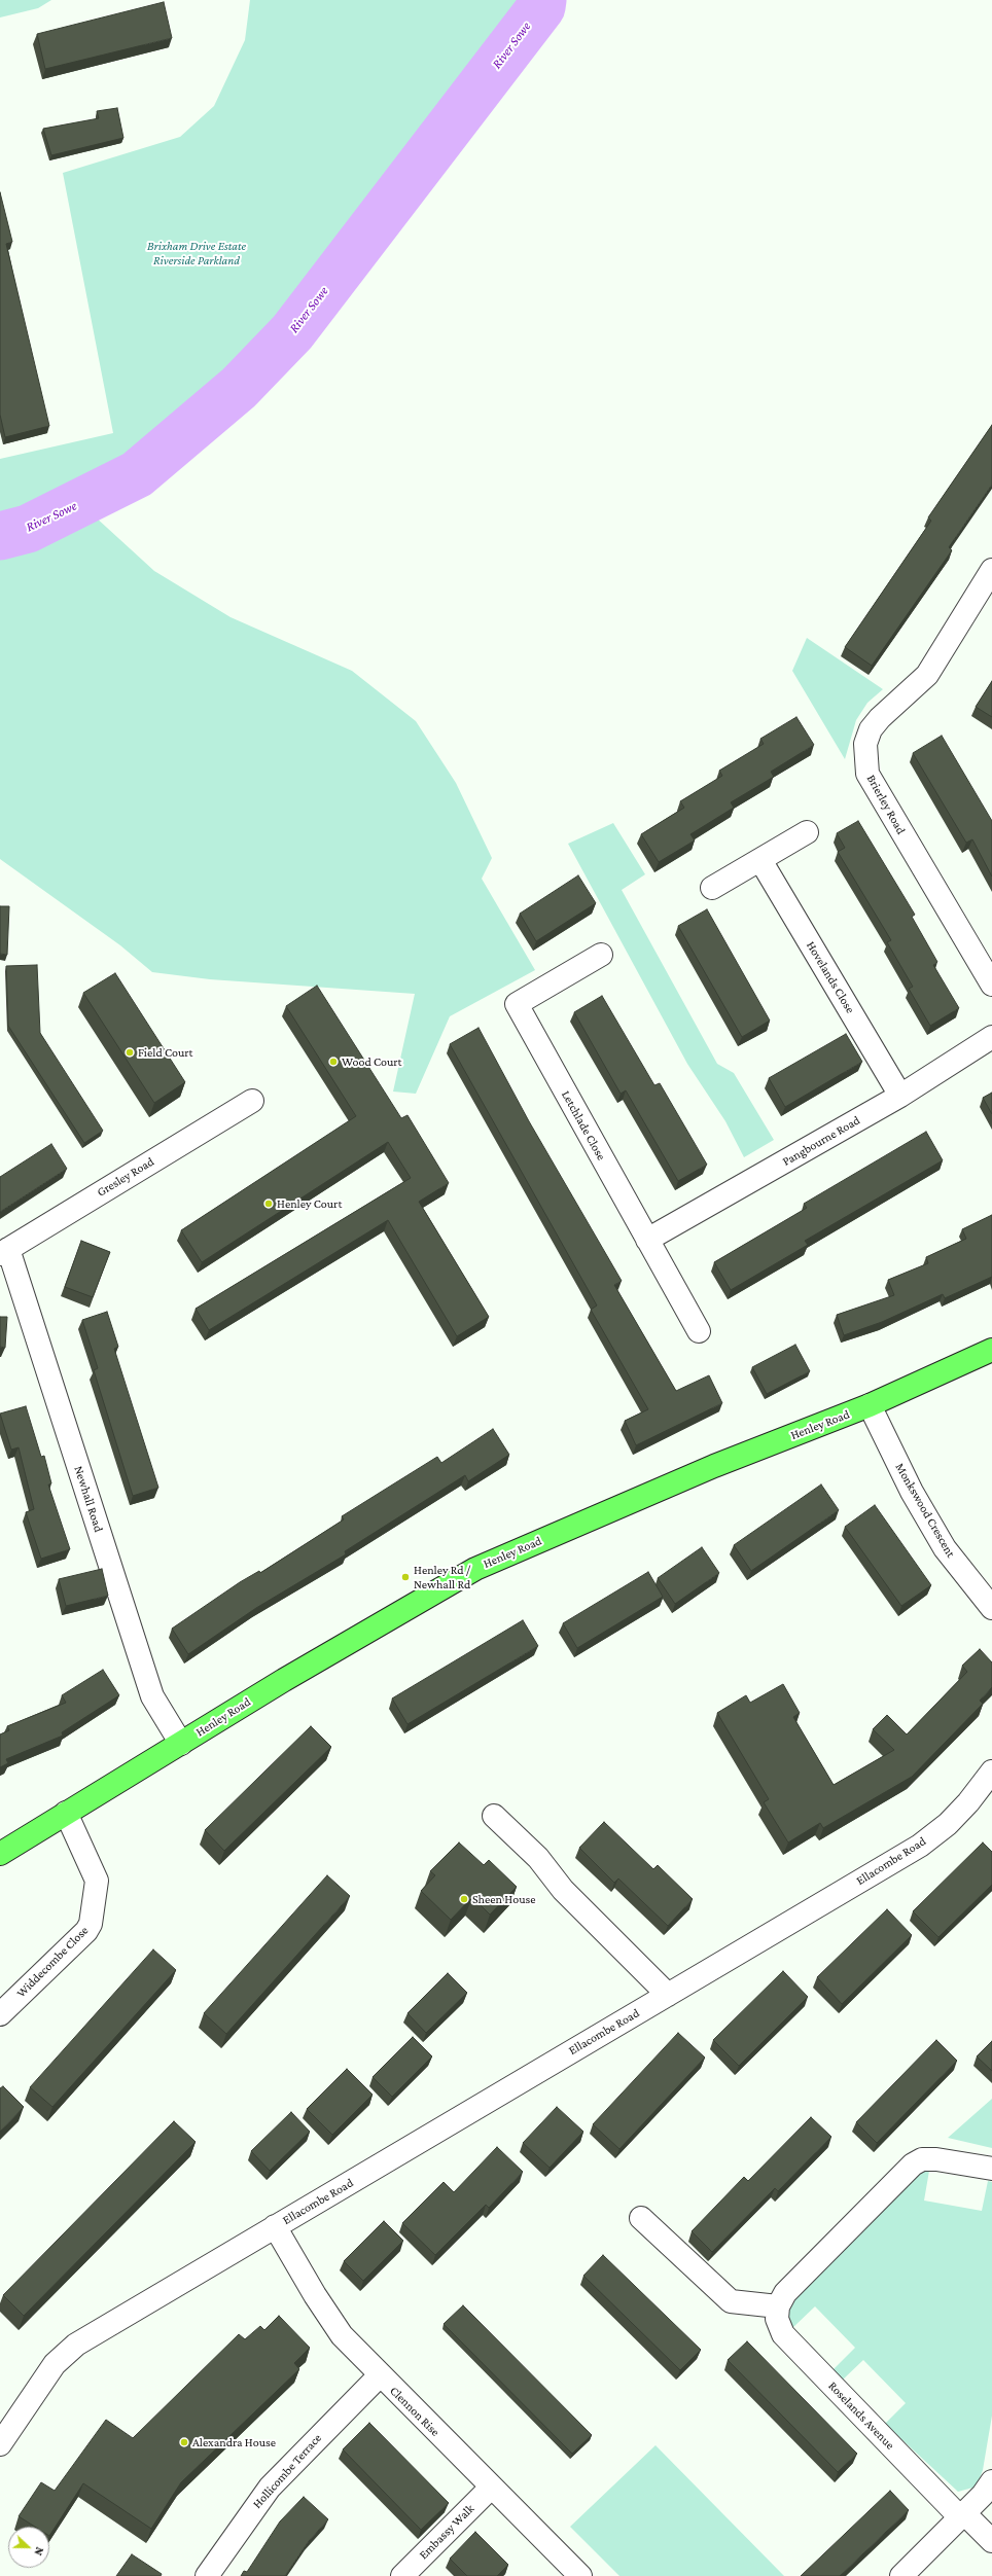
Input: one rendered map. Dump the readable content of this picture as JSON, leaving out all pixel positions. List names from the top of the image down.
{
  "streets": {
    "main road": ["Henley Road"],
    "street": [
      "Brierley Road",
      "Hovelands Close",
      "Letchlade Close",
      "Pangbourne Road",
      "Gresley Road",
      "Newhall Road",
      "Monkswood Crescent",
      "Ellacombe Road",
      "Widdecombe Close",
      "Clennon Rise",
      "Roselands Avenue",
      "Hollicombe Terrace",
      "Embassy Walk"
    ]
  },
  "crossings": [
    ["Hovelands Close", "Pangbourne Road"],
    ["Letchlade Close", "Pangbourne Road"],
    ["Gresley Road", "Newhall Road"],
    ["Henley Road", "Newhall Road"],
    ["Henley Road", "Monkswood Crescent"],
    ["Henley Road", "Widdecombe Close"],
    ["Ellacombe Road", "Clennon Rise"],
    ["Clennon Rise", "Hollicombe Terrace"],
    ["Clennon Rise", "Embassy Walk"]
  ],
  "water": ["River Sowe"],
  "parks": ["Brixham Drive Estate Riverside Parkland"],
  "places": [
    "Field Court",
    "Wood Court",
    "Henley Court",
    "Henley Rd / Newhall Rd",
    "Sheen House",
    "Alexandra House"
  ],
  "north": "right"
}
